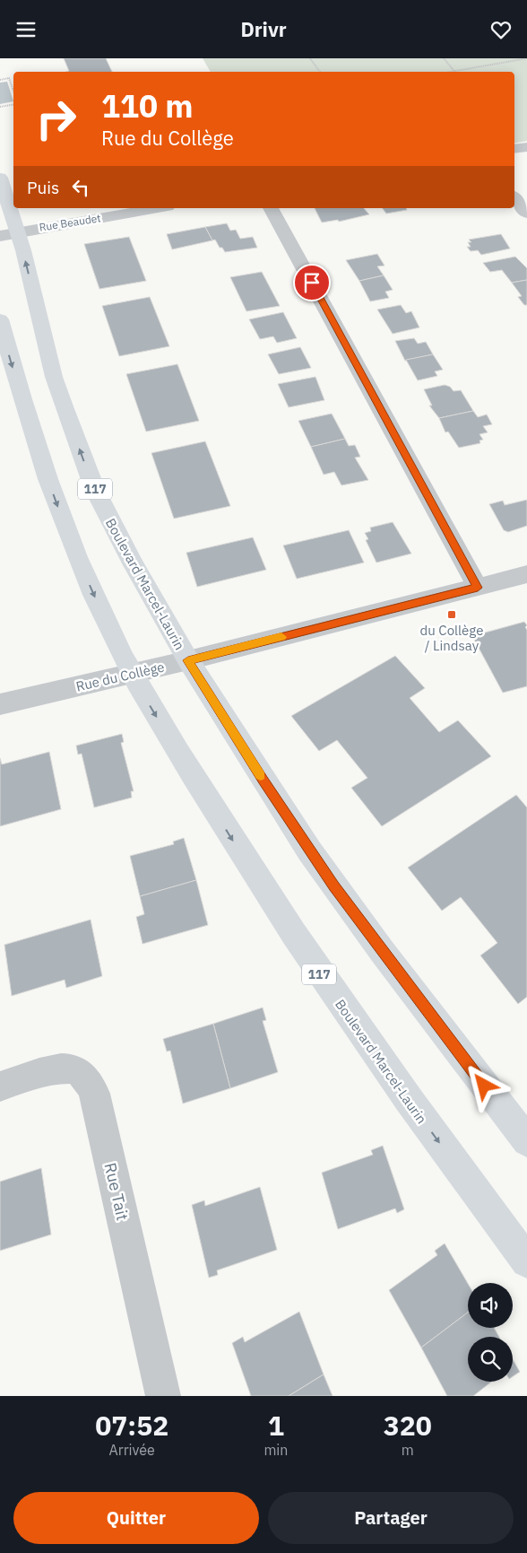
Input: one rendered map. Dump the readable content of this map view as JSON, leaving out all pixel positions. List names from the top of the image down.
{
  "streets": {
    "main road": ["117", "Boulevard Marcel-Laurin"],
    "street": ["Rue Beaudet", "Rue du Collège", "Rue Tait"]
  },
  "crossings": [
    ["Rue Beaudet", "Boulevard Marcel-Laurin"],
    ["Boulevard Marcel-Laurin", "Rue du Collège"]
  ],
  "places": {
    "transit": ["du Collège / Lindsay"]
  },
  "page": {
    "header": "Drivr",
    "turn": ["110 m", "Rue du Collège"],
    "then": "Puis",
    "eta": [
      "07:52",
      "Arrivée",
      "1",
      "min",
      "320",
      "m"
    ],
    "buttons": ["Quitter", "Partager"]
  }
}
